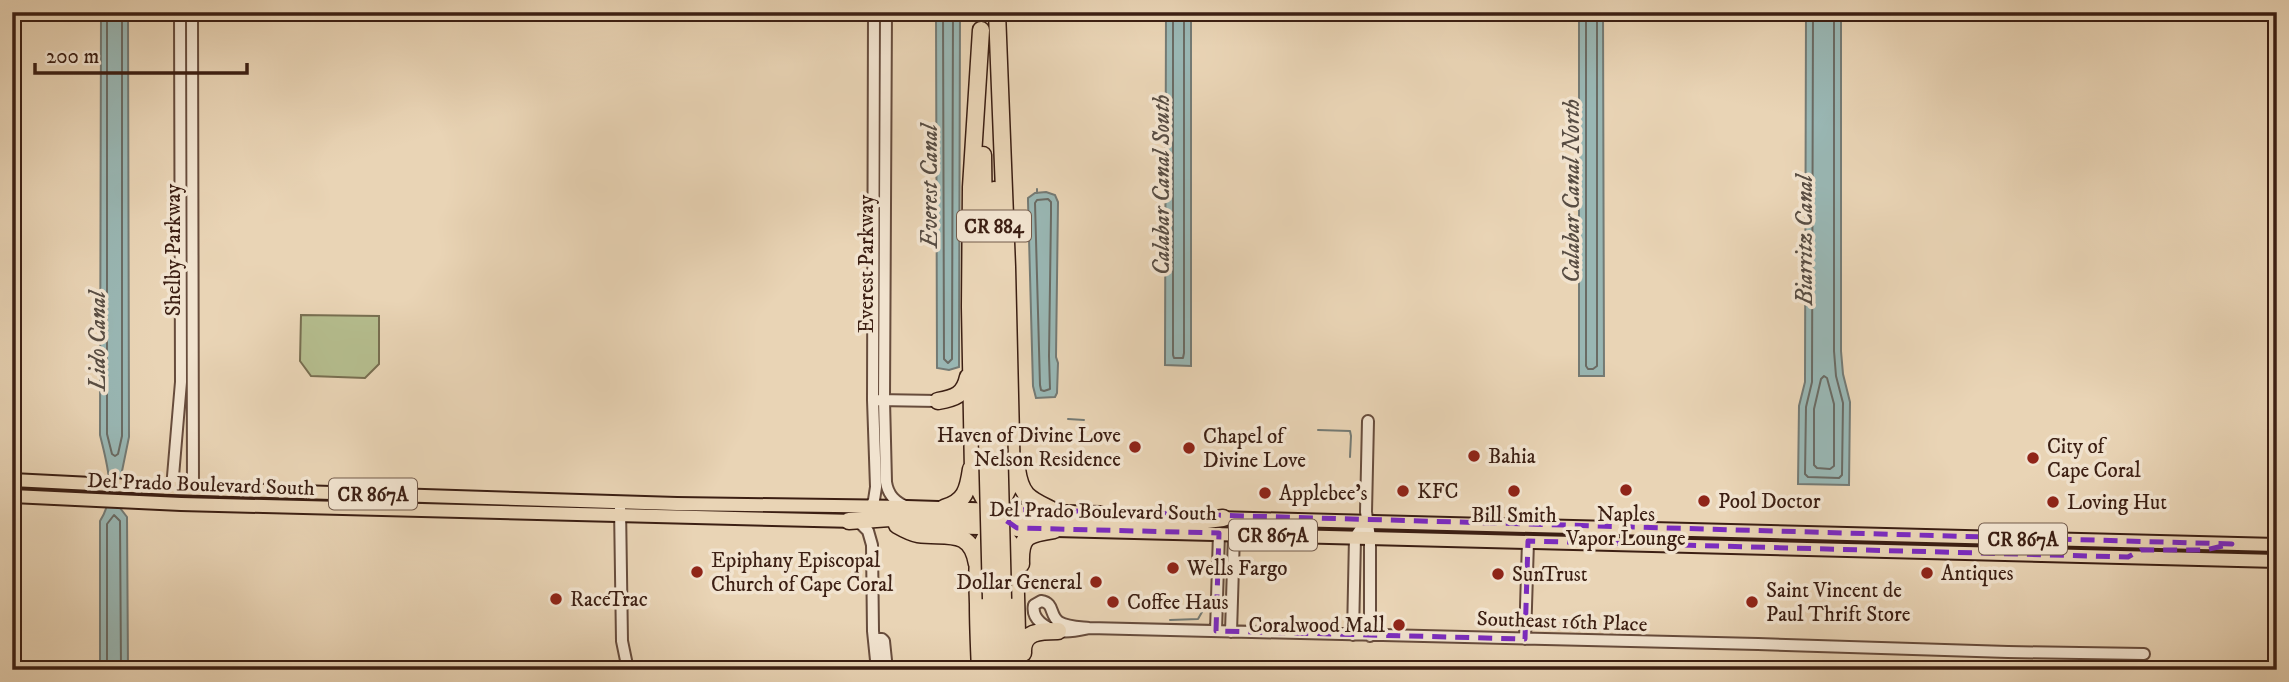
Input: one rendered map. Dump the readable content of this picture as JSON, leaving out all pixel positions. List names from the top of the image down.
{
  "streets": {
    "highway": ["CR 884"],
    "main road": ["Del Prado Boulevard South", "CR 867A"],
    "street": ["Shelby Parkway", "Everest Parkway", "Southeast 16th Place"]
  },
  "crossings": [
    ["CR 884", "Everest Parkway"],
    ["CR 884", "Del Prado Boulevard South"],
    ["Shelby Parkway", "Del Prado Boulevard South"],
    ["Everest Parkway", "Del Prado Boulevard South"]
  ],
  "water": [
    "Calabar Canal South",
    "Everest Canal",
    "Calabar Canal North",
    "Biarritz Canal",
    "Lido Canal"
  ],
  "places": [
    "Haven of Divine Love Nelson Residence",
    "Chapel of Divine Love",
    "Bahia",
    "City of Cape Coral",
    "Naples Vapor Lounge",
    "KFC",
    "Bill Smith",
    "Applebee's",
    "Pool Doctor",
    "Loving Hut",
    "Wells Fargo",
    "Epiphany Episcopal Church of Cape Coral",
    "Antiques",
    "SunTrust",
    "Dollar General",
    "RaceTrac",
    "Coffee Haus",
    "Saint Vincent de Paul Thrift Store",
    "Coralwood Mall"
  ],
  "scale_bar": "200 m"
}
